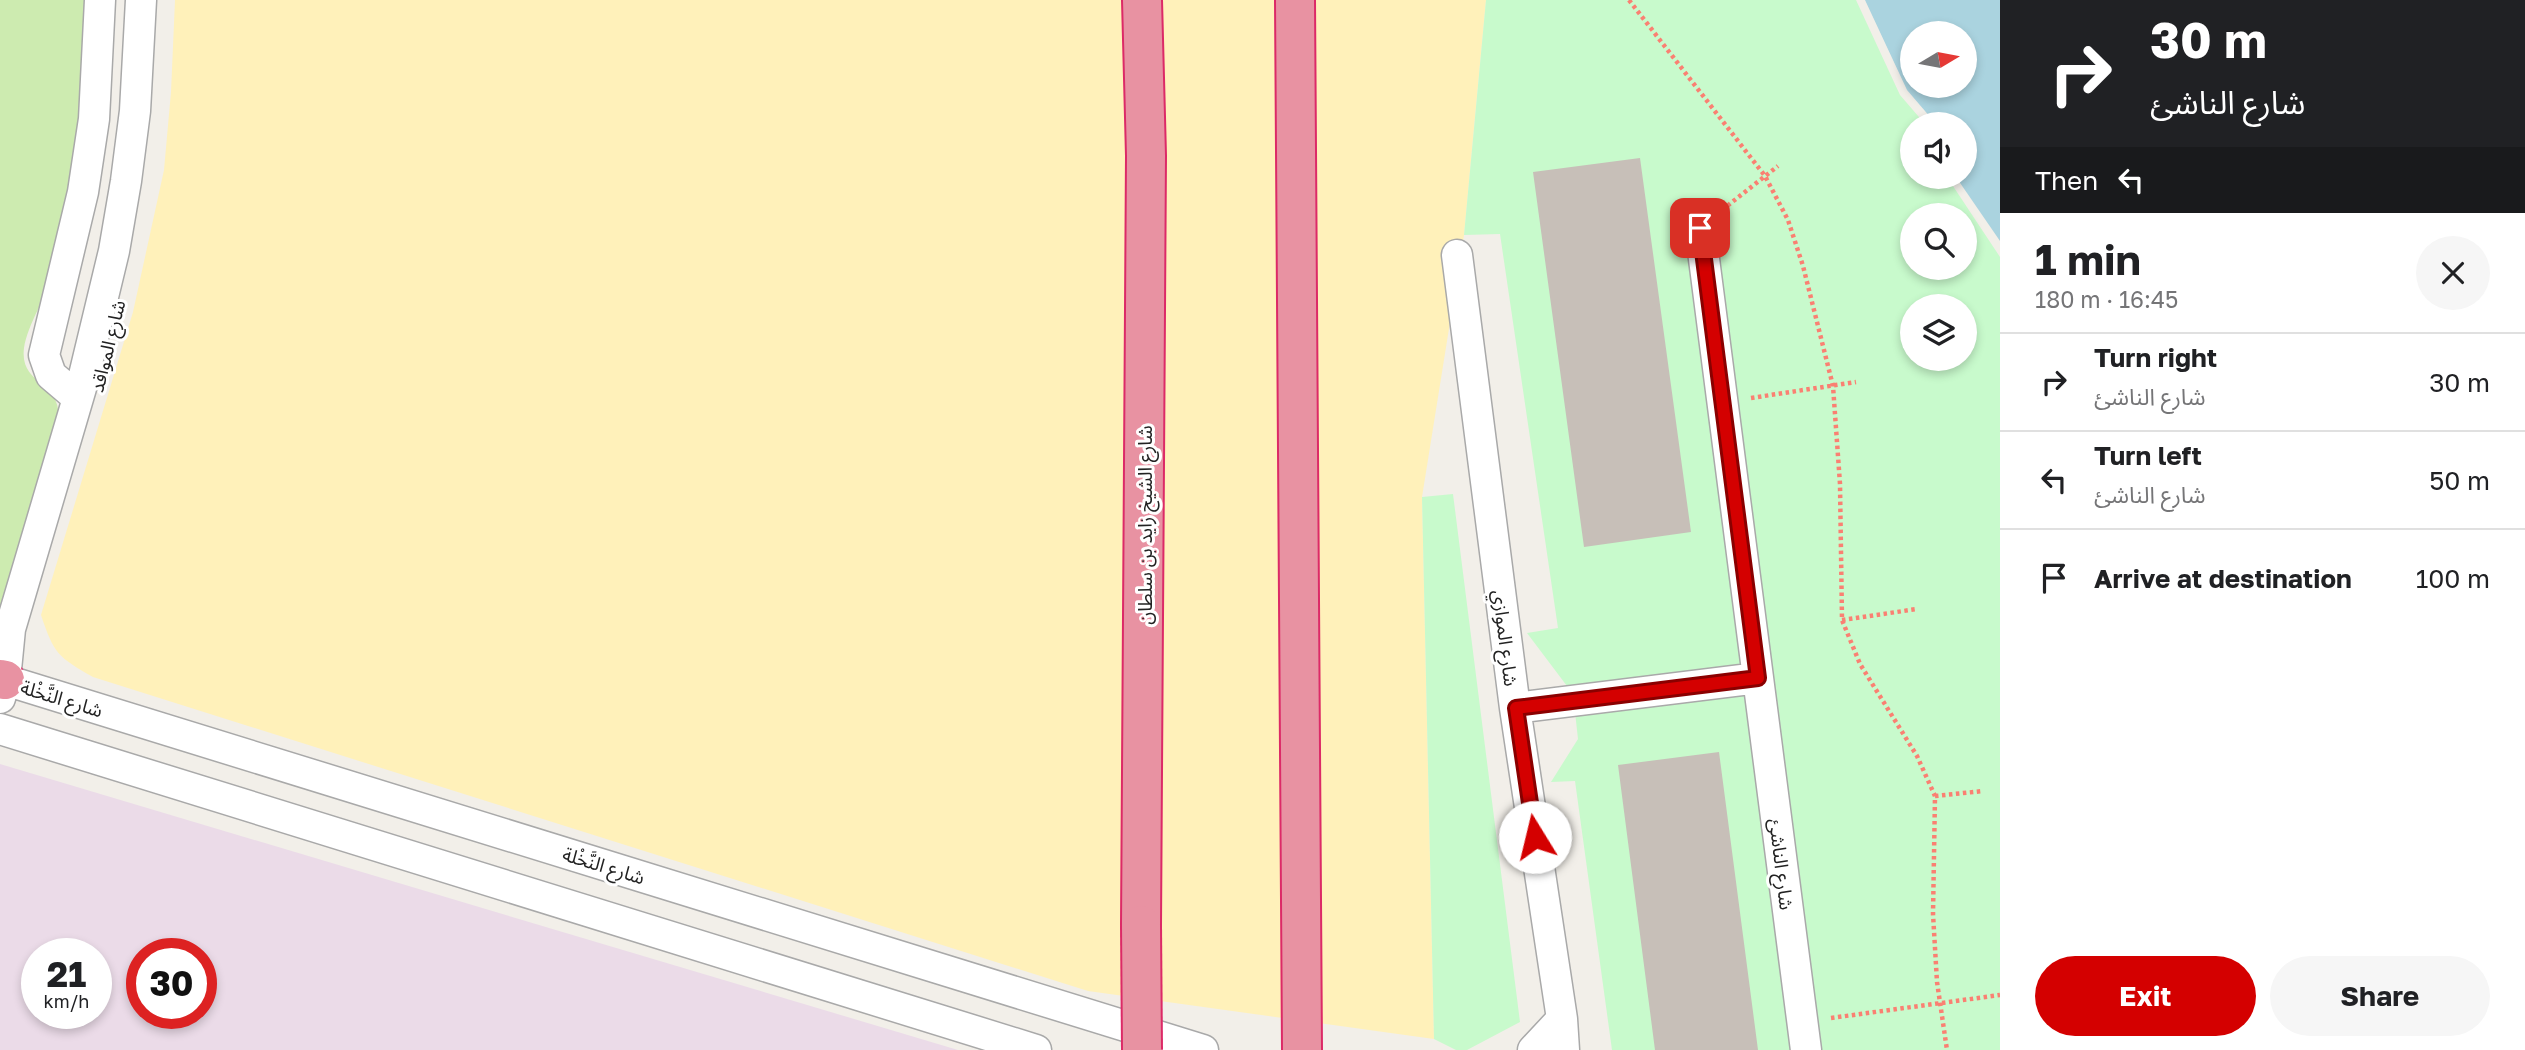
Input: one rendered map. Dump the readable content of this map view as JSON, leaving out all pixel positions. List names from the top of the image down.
{
  "streets": {
    "highway": ["شارع الشيخ زايد بن سلطان"],
    "street": [
      "شارع المواقد",
      "شارع الموازي",
      "شارع النَّخْلة",
      "شارع الناشئ"
    ]
  },
  "crossings": [
    ["شارع المواقد", "شارع النَّخْلة"]
  ],
  "north": "right",
  "page": {
    "turn": ["30 m", "شارع الناشئ"],
    "then": "Then",
    "heading": ["1 min", "180 m · 16:45"],
    "list": [
      {
        "name": "Turn right",
        "note": "شارع الناشئ",
        "value": "30 m"
      },
      {
        "name": "Turn left",
        "note": "شارع الناشئ",
        "value": "50 m"
      },
      {
        "name": "Arrive at destination",
        "value": "100 m"
      }
    ],
    "speed": "21 km/h",
    "limit": "30",
    "buttons": ["Exit", "Share"]
  }
}
